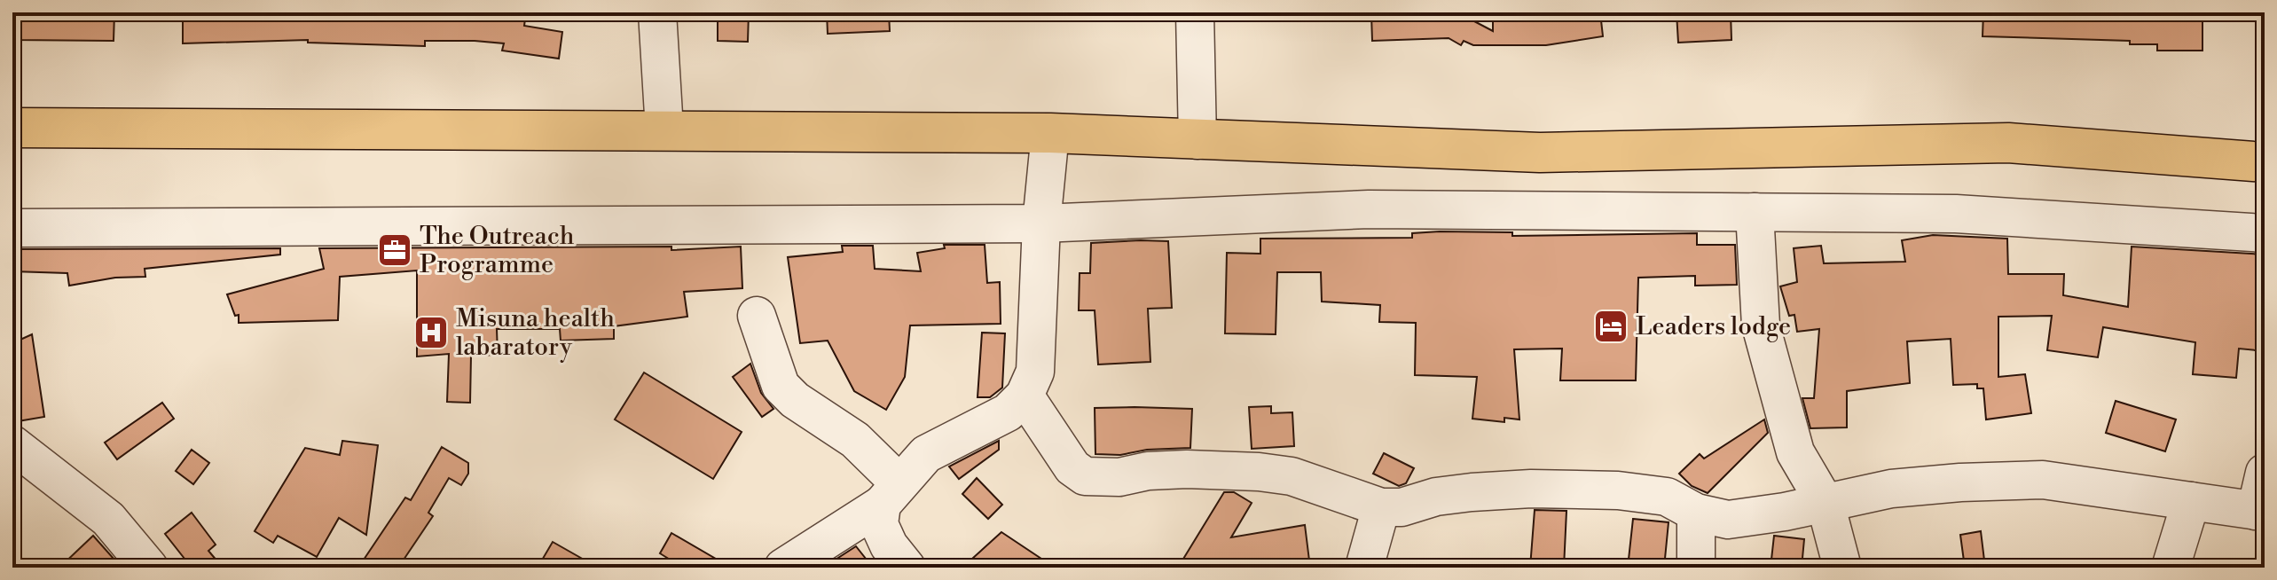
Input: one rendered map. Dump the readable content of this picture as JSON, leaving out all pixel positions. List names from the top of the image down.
{
  "places": {
    "office": ["The Outreach Programme"],
    "hotel": ["Leaders lodge"],
    "hospital": ["Misuna health labaratory"]
  }
}
